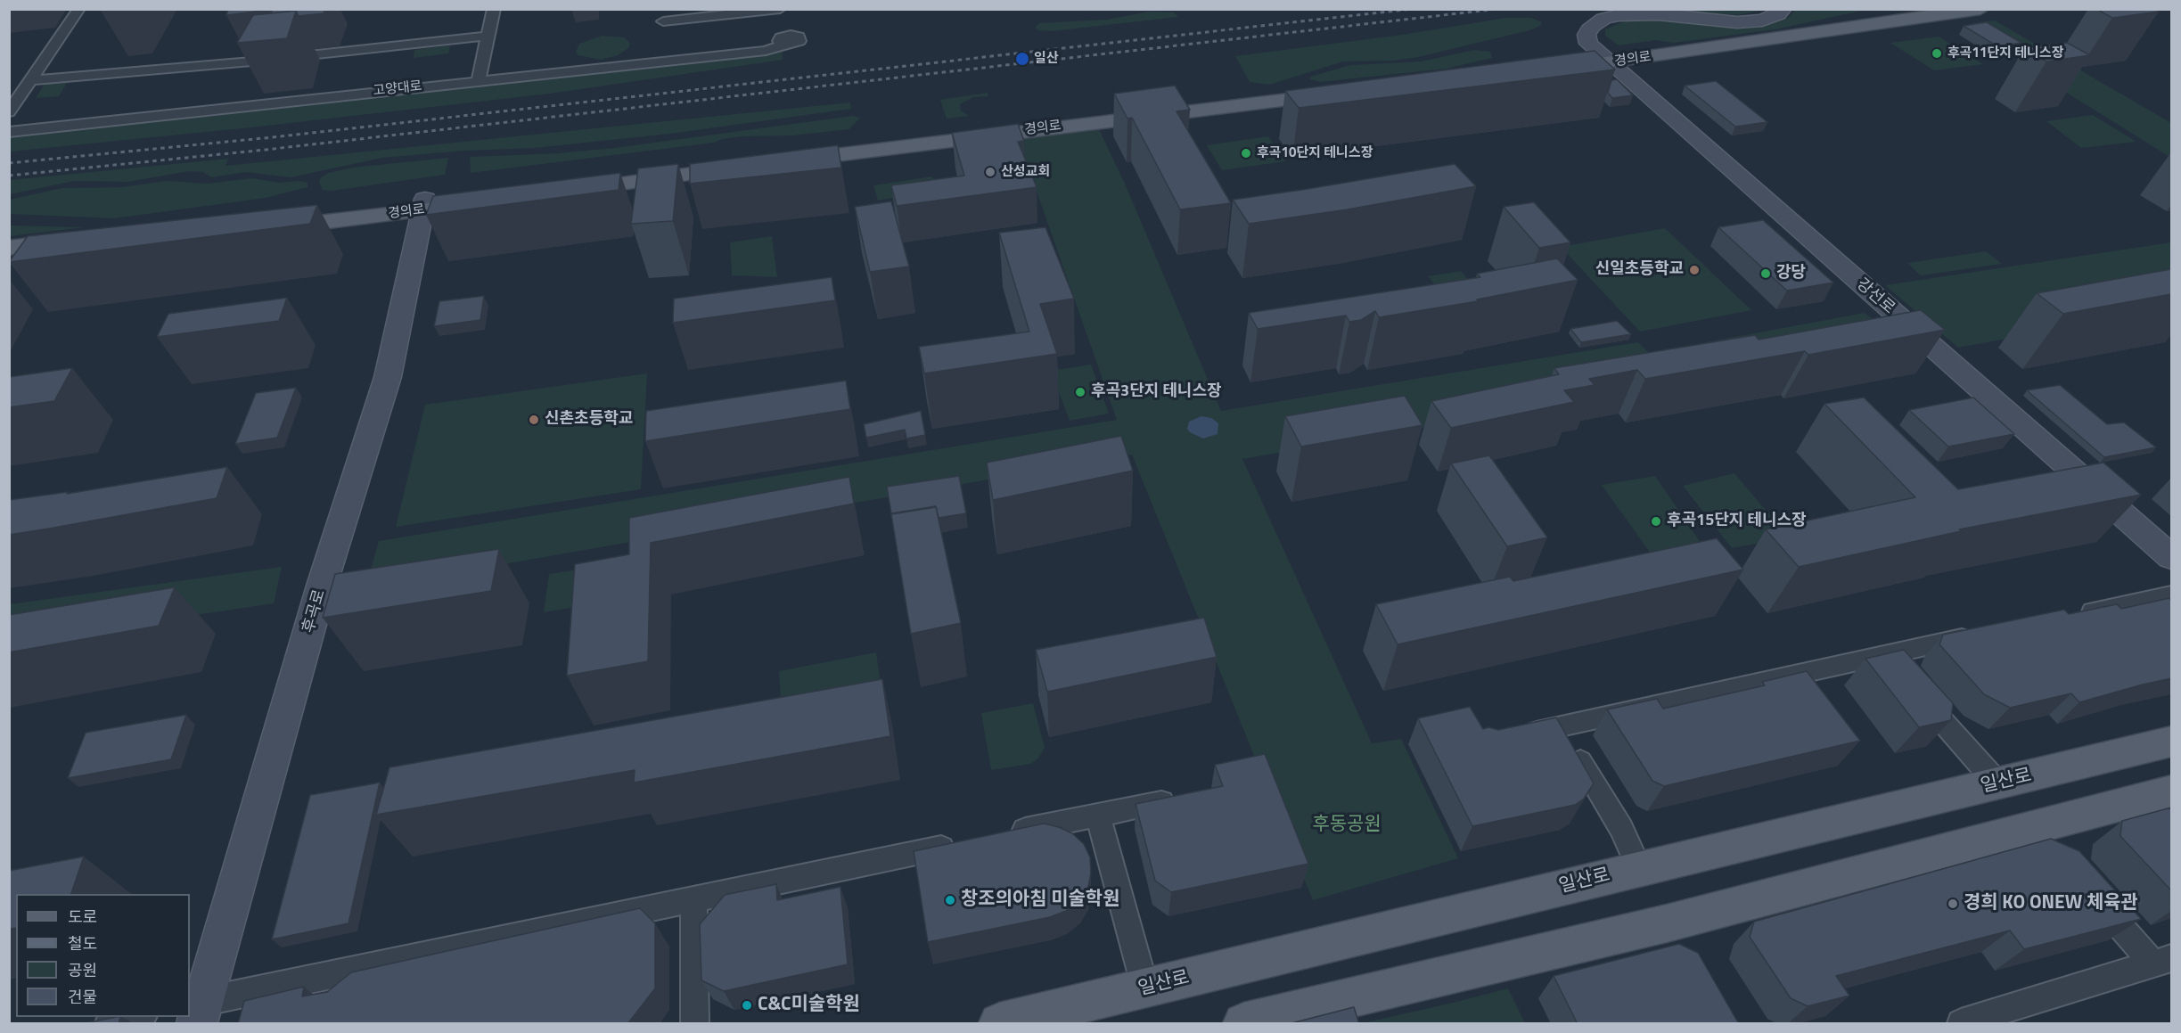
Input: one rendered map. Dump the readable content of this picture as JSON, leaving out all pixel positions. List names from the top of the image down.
{
  "streets": {
    "main road": ["경의로", "일산로"],
    "street": ["고양대로", "강선로", "후곡로"]
  },
  "crossings": [
    ["경의로", "강선로"],
    ["경의로", "후곡로"]
  ],
  "parks": ["후동공원"],
  "places": [
    "후곡11단지 테니스장",
    "일산",
    "후곡10단지 테니스장",
    "산성교회",
    "신일초등학교",
    "강당",
    "후곡3단지 테니스장",
    "신촌초등학교",
    "후곡15단지 테니스장",
    "창조의아침 미술학원",
    "경희 KO ONEW 체육관",
    "C&C미술학원"
  ],
  "legend": [
    "도로",
    "철도",
    "공원",
    "건물"
  ]
}
